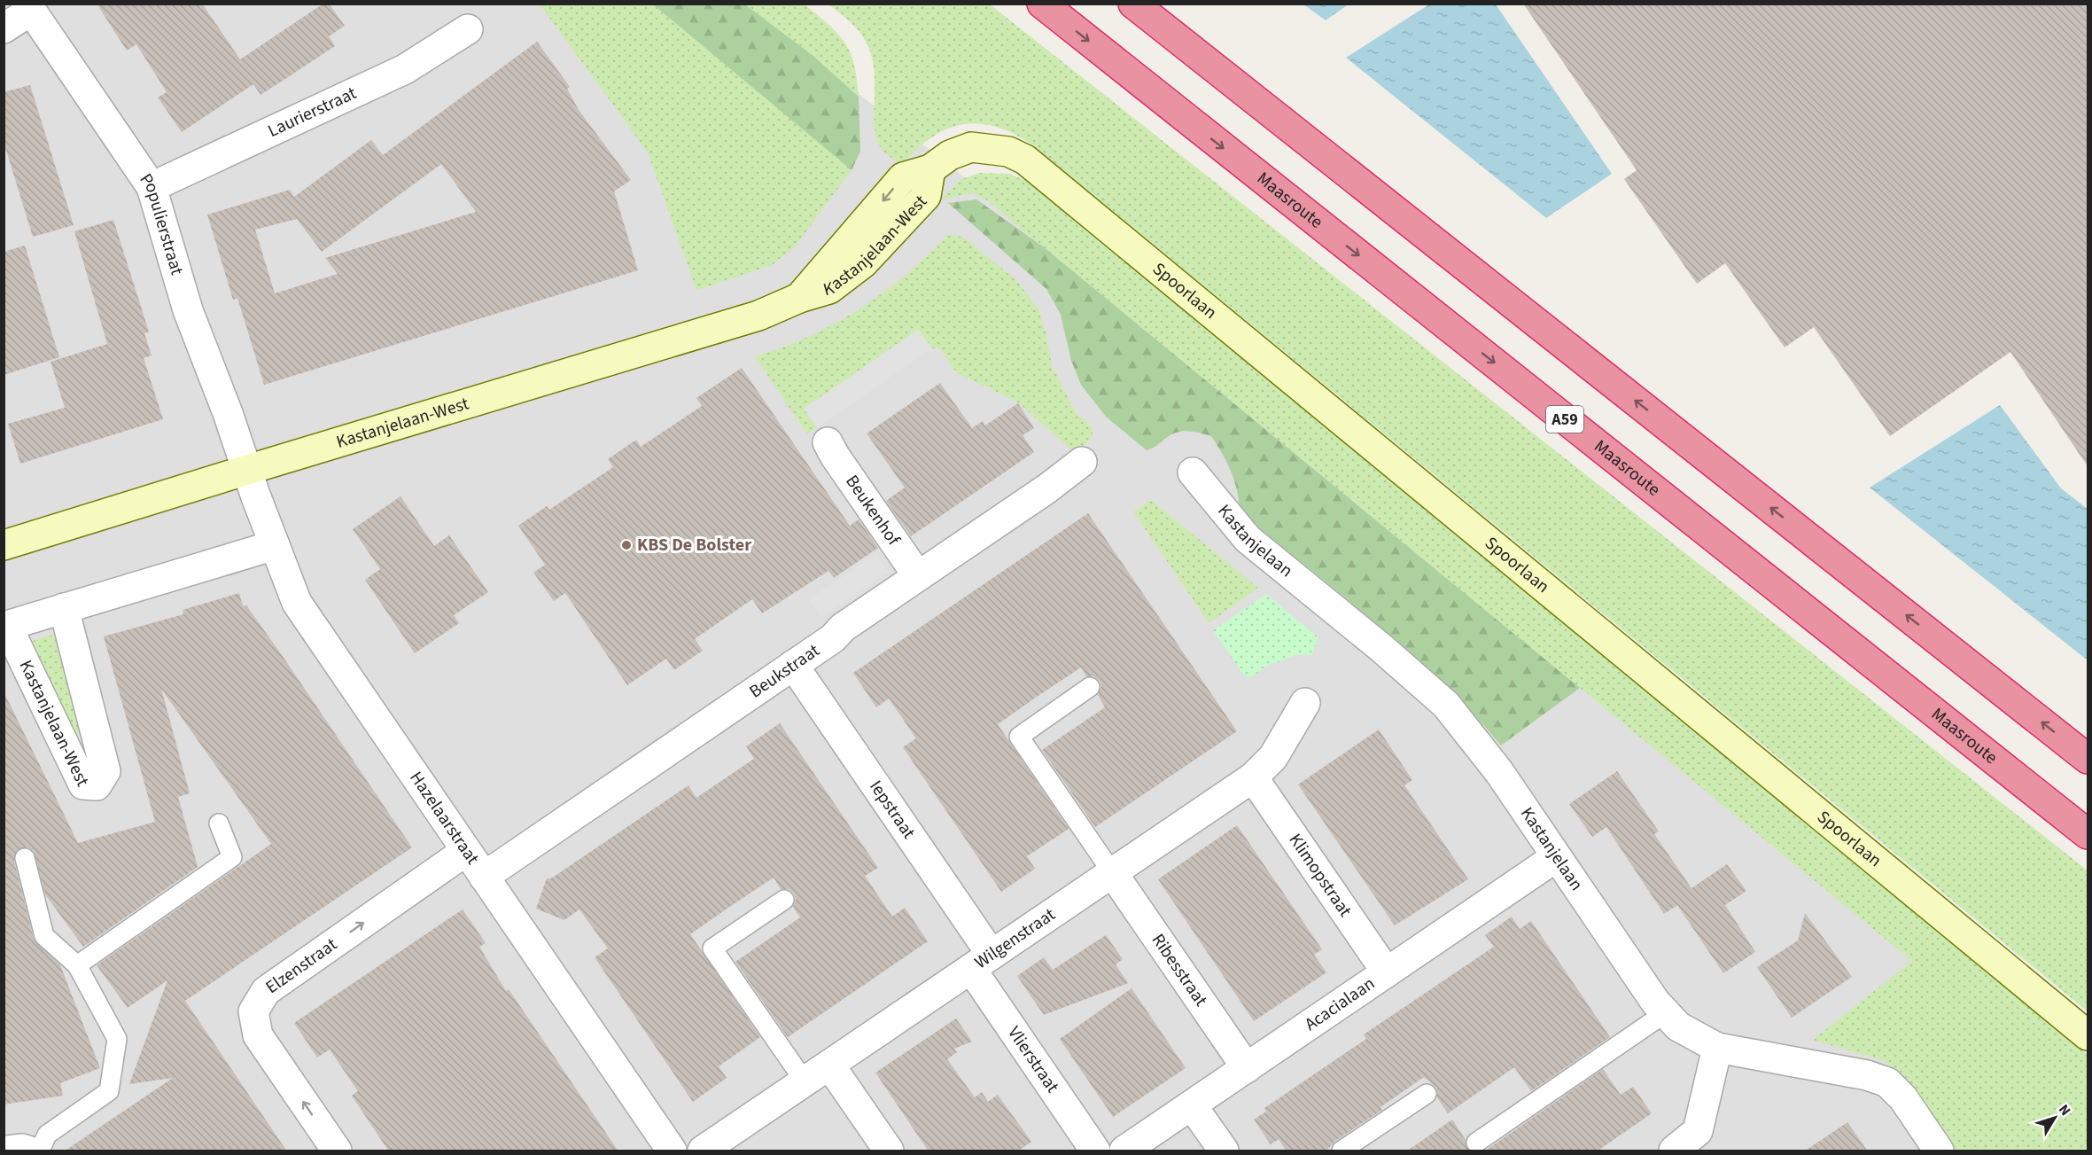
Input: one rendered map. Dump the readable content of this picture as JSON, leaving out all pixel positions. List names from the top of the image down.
{
  "streets": {
    "highway": ["Maasroute", "A59"],
    "main road": ["Kastanjelaan-West", "Spoorlaan"],
    "street": [
      "Laurierstraat",
      "Populierstraat",
      "Beukenhof",
      "Kastanjelaan",
      "Beukstraat",
      "Iepstraat",
      "Hazelaarstraat",
      "Klimopstraat",
      "Wilgenstraat",
      "Elzenstraat",
      "Ribesstraat",
      "Acacialaan",
      "Vlierstraat"
    ]
  },
  "crossings": [
    ["Laurierstraat", "Populierstraat"],
    ["Populierstraat", "Kastanjelaan-West"],
    ["Populierstraat", "Hazelaarstraat"],
    ["Kastanjelaan-West", "Spoorlaan"],
    ["Kastanjelaan-West", "Hazelaarstraat"],
    ["Beukenhof", "Beukstraat"],
    ["Kastanjelaan", "Acacialaan"],
    ["Beukstraat", "Iepstraat"],
    ["Beukstraat", "Hazelaarstraat"],
    ["Iepstraat", "Wilgenstraat"],
    ["Iepstraat", "Vlierstraat"],
    ["Hazelaarstraat", "Elzenstraat"],
    ["Klimopstraat", "Wilgenstraat"],
    ["Klimopstraat", "Acacialaan"],
    ["Wilgenstraat", "Ribesstraat"],
    ["Wilgenstraat", "Vlierstraat"],
    ["Ribesstraat", "Acacialaan"]
  ],
  "places": ["KBS De Bolster"],
  "north": "top right"
}
